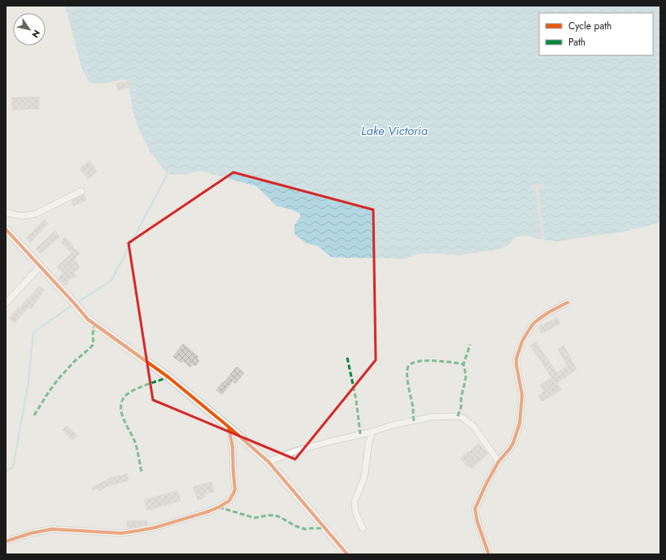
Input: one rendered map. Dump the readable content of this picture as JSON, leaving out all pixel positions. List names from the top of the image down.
{
  "water": ["Lake Victoria"],
  "legend": ["Cycle path", "Path"],
  "north": "bottom right"
}
